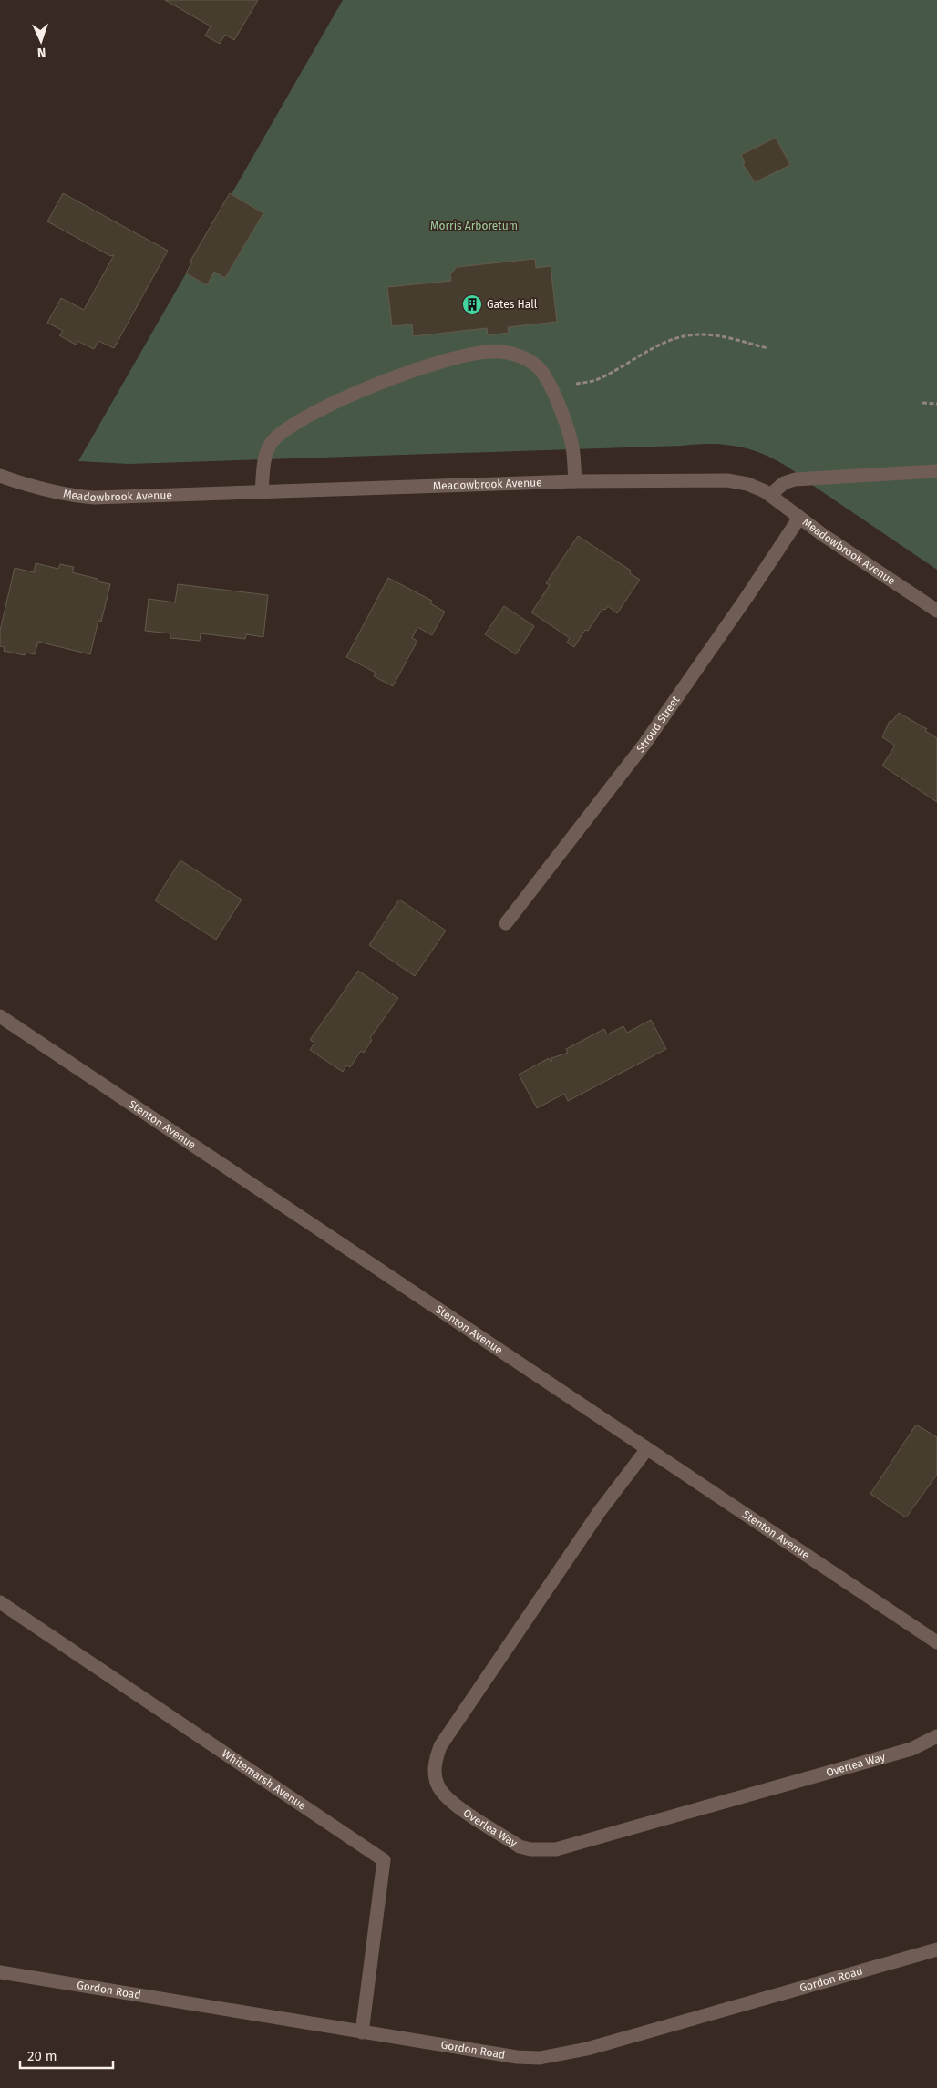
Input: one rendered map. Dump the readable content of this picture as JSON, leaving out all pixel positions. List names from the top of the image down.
{
  "streets": {
    "street": [
      "Meadowbrook Avenue",
      "Stroud Street",
      "Stenton Avenue",
      "Overlea Way",
      "Whitemarsh Avenue",
      "Gordon Road"
    ]
  },
  "crossings": [
    ["Meadowbrook Avenue", "Stroud Street"],
    ["Stenton Avenue", "Overlea Way"],
    ["Whitemarsh Avenue", "Gordon Road"]
  ],
  "parks": ["Morris Arboretum"],
  "places": {
    "building": ["Gates Hall"]
  },
  "scale_bar": "20 m",
  "north": "bottom"
}
